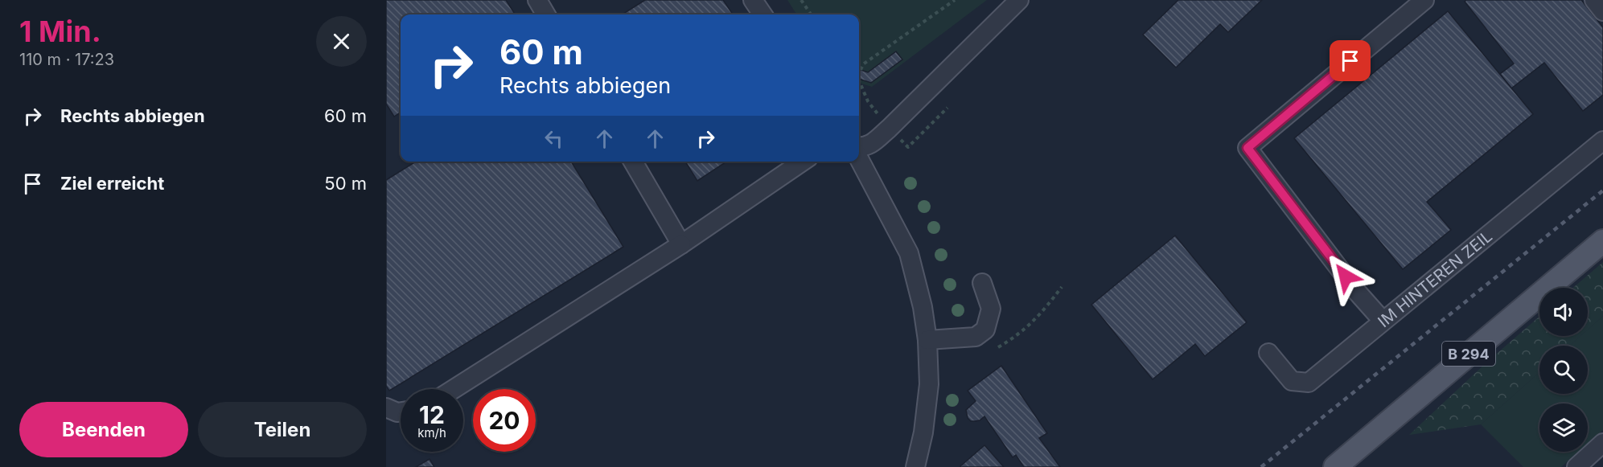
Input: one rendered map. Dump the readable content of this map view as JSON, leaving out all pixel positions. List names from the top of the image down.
{
  "streets": {
    "main road": ["B 294"],
    "street": ["IM HINTEREN ZEIL"]
  },
  "page": {
    "heading": ["1 Min.", "110 m · 17:23"],
    "turn": ["60 m", "Rechts abbiegen"],
    "list": [
      {
        "name": "Rechts abbiegen",
        "value": "60 m"
      },
      {
        "name": "Ziel erreicht",
        "value": "50 m"
      }
    ],
    "speed": "12 km/h",
    "limit": "20",
    "buttons": ["Beenden", "Teilen"]
  }
}
